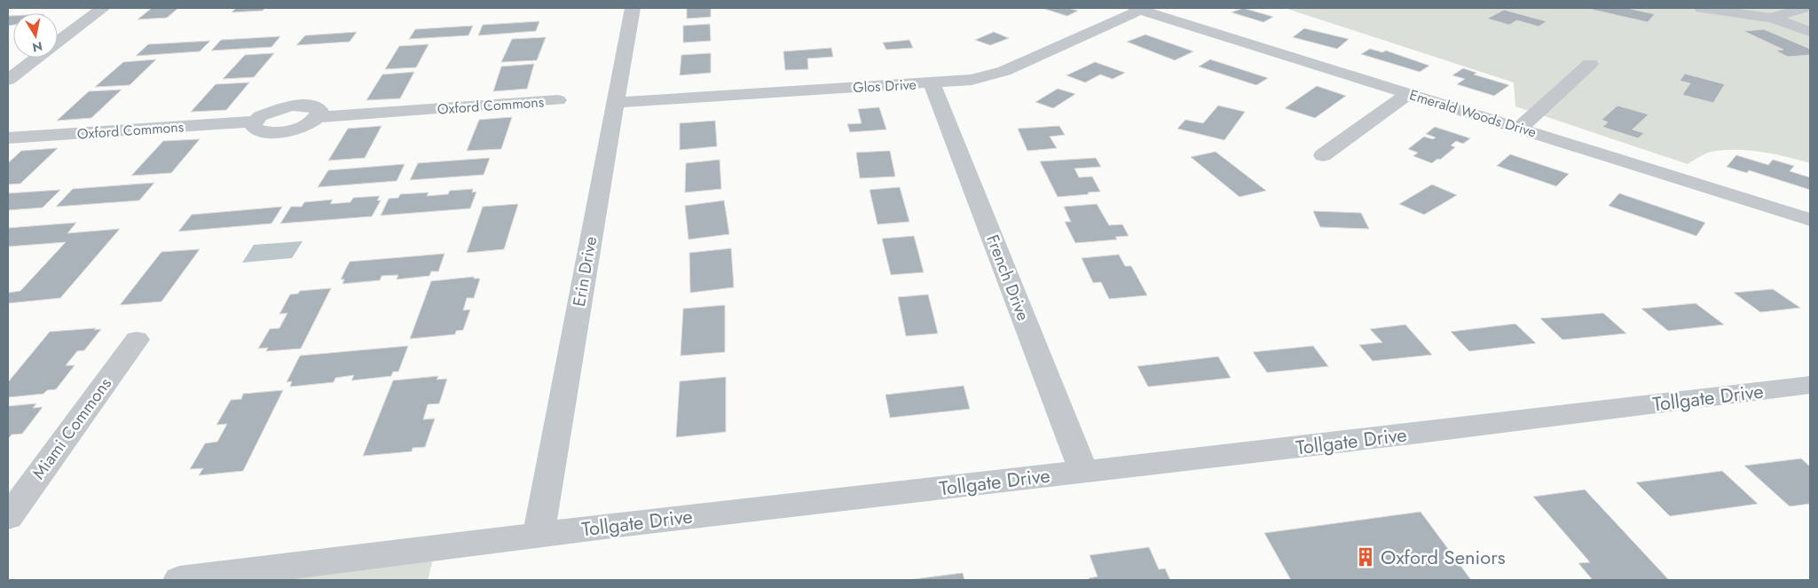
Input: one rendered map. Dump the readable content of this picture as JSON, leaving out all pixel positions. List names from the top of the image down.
{
  "streets": {
    "street": [
      "Glos Drive",
      "Oxford Commons",
      "Emerald Woods Drive",
      "Erin Drive",
      "French Drive",
      "Tollgate Drive",
      "Miami Commons"
    ]
  },
  "crossings": [
    ["Glos Drive", "Emerald Woods Drive"],
    ["Glos Drive", "Erin Drive"],
    ["Glos Drive", "French Drive"],
    ["Erin Drive", "Tollgate Drive"],
    ["French Drive", "Tollgate Drive"]
  ],
  "places": {
    "building": ["Oxford Seniors"]
  },
  "north": "bottom"
}
